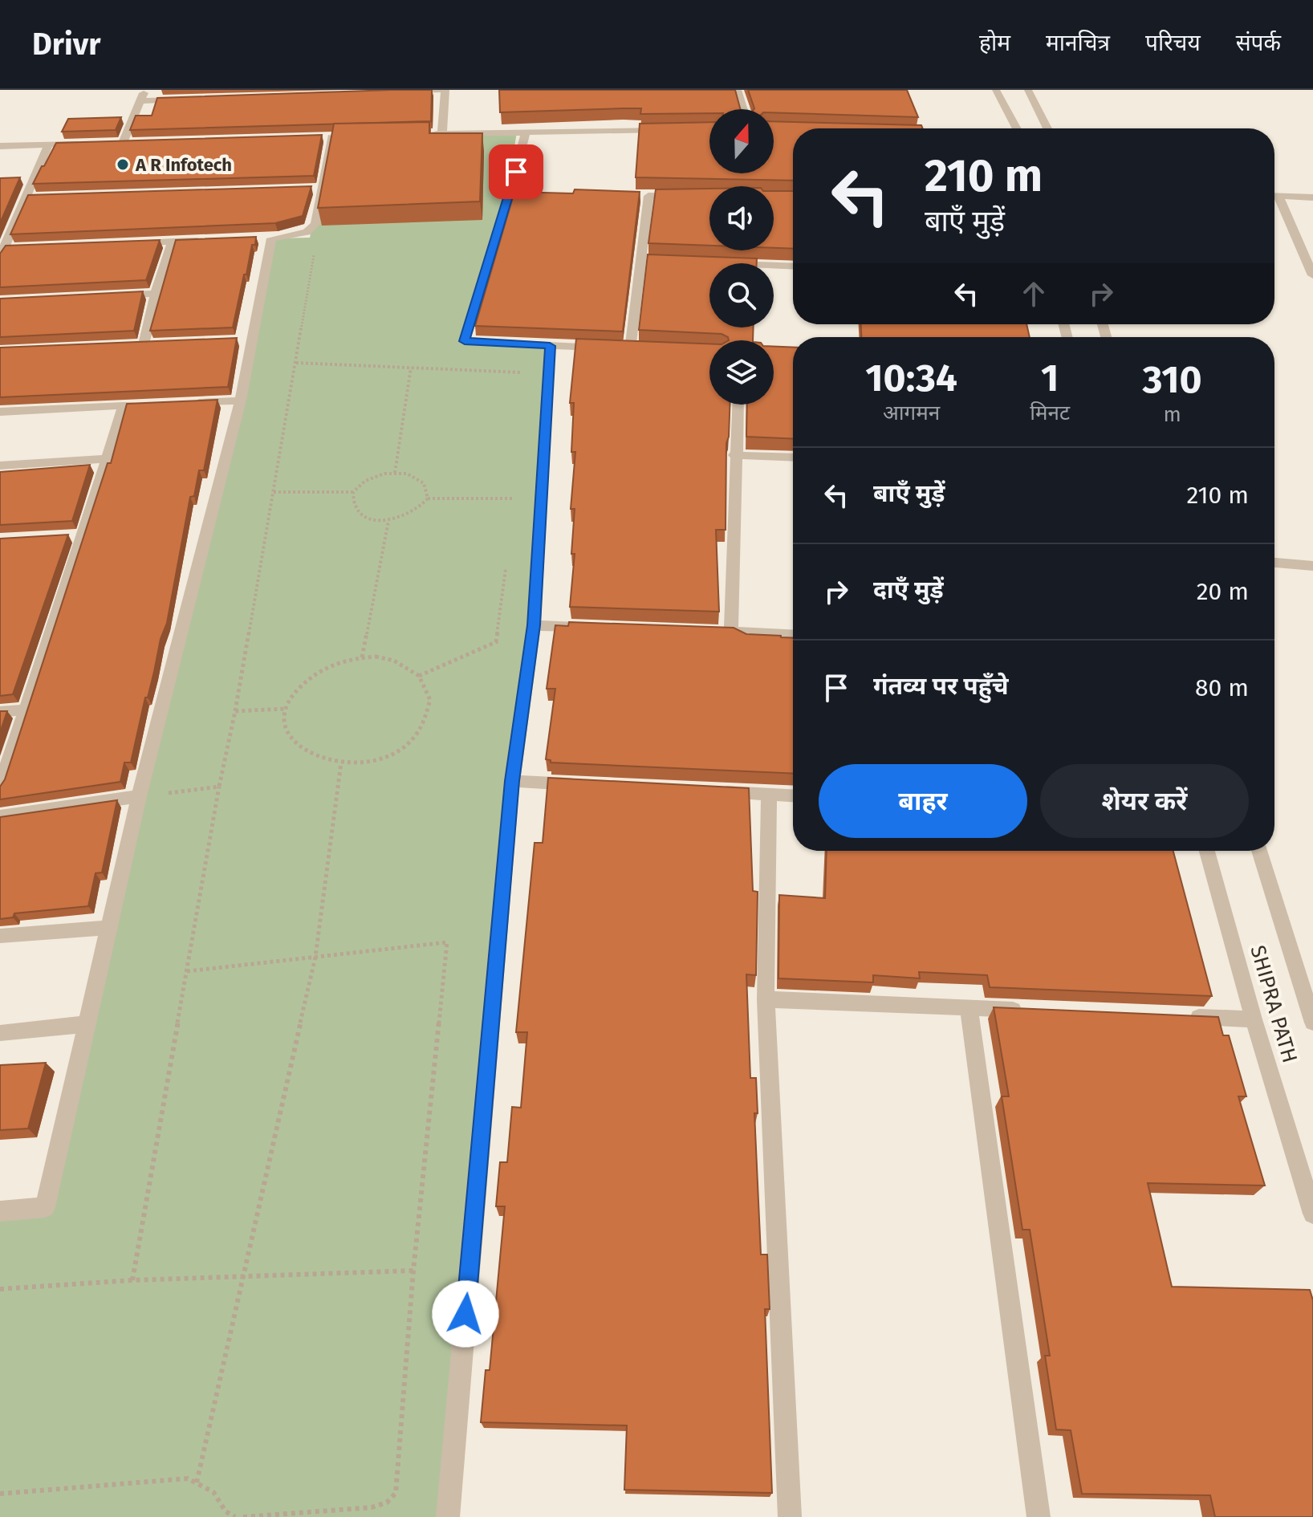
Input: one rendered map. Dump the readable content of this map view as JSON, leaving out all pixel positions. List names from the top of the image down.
{
  "streets": {
    "street": ["SHIPRA PATH"]
  },
  "places": ["A R Infotech"],
  "north": "top",
  "page": {
    "header": "Drivr",
    "nav": [
      "होम",
      "मानचित्र",
      "परिचय",
      "संपर्क"
    ],
    "turn": ["210 m", "बाएँ मुड़ें"],
    "eta": [
      "10:34",
      "आगमन",
      "1",
      "मिनट",
      "310",
      "m"
    ],
    "list": [
      {
        "name": "बाएँ मुड़ें",
        "value": "210 m"
      },
      {
        "name": "दाएँ मुड़ें",
        "value": "20 m"
      },
      {
        "name": "गंतव्य पर पहुँचे",
        "value": "80 m"
      }
    ],
    "buttons": ["बाहर", "शेयर करें"]
  }
}
